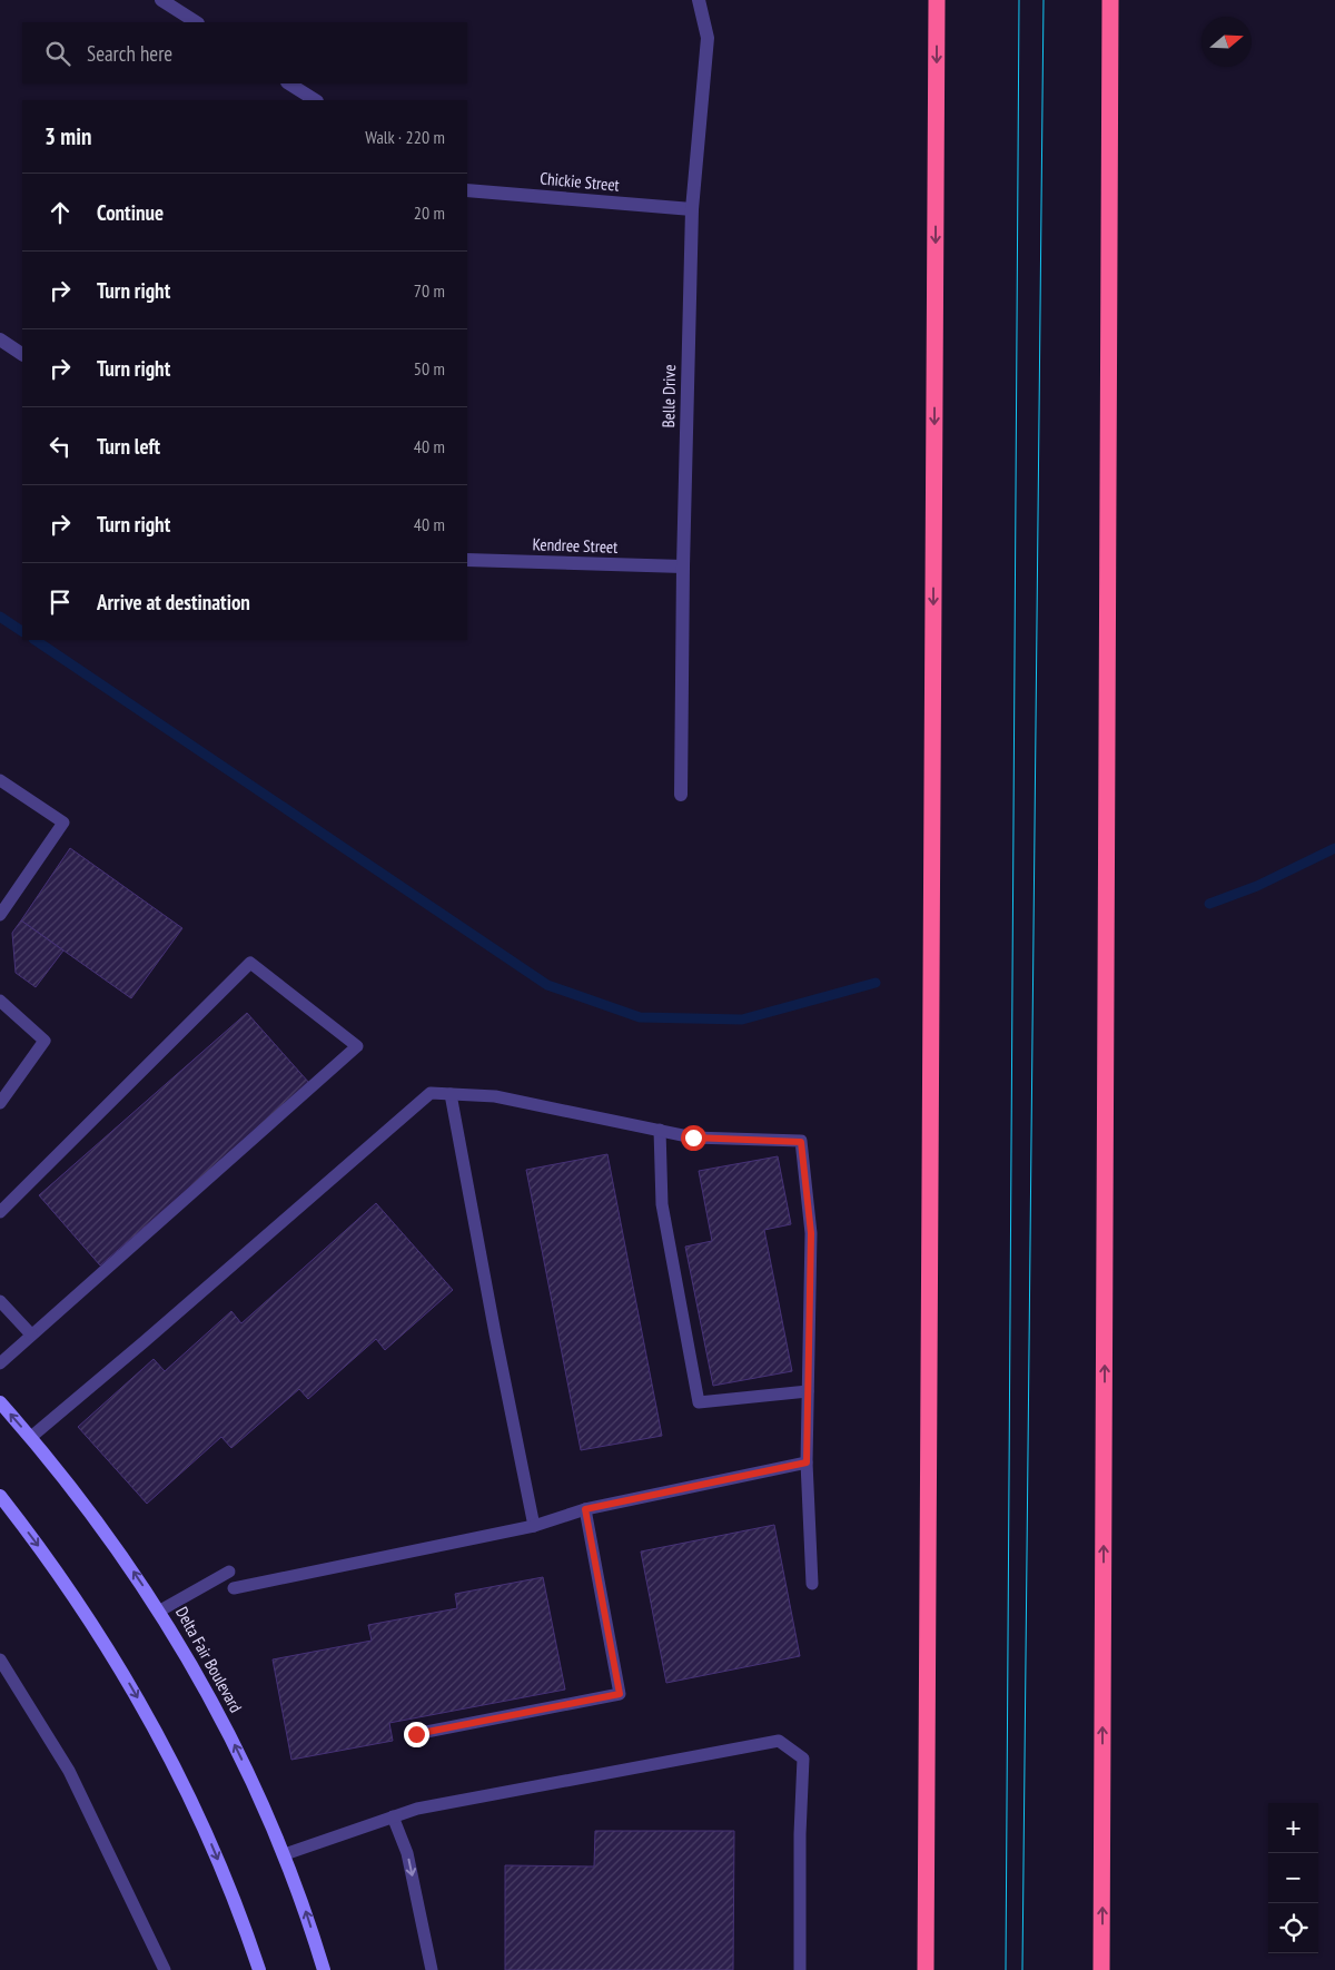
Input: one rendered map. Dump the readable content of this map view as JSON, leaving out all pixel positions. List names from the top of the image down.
{
  "streets": {
    "main road": ["Delta Fair Boulevard"],
    "street": ["Chickie Street", "Belle Drive", "Kendree Street"]
  },
  "crossings": [
    ["Chickie Street", "Belle Drive"],
    ["Belle Drive", "Kendree Street"]
  ],
  "north": "right",
  "page": {
    "search": "Search here",
    "heading": ["3 min", "Walk · 220 m"],
    "list": [
      ["Continue", "20 m"],
      ["Turn right", "70 m"],
      ["Turn right", "50 m"],
      ["Turn left", "40 m"],
      ["Turn right", "40 m"],
      "Arrive at destination"
    ],
    "map_buttons": ["+", "−"]
  }
}
